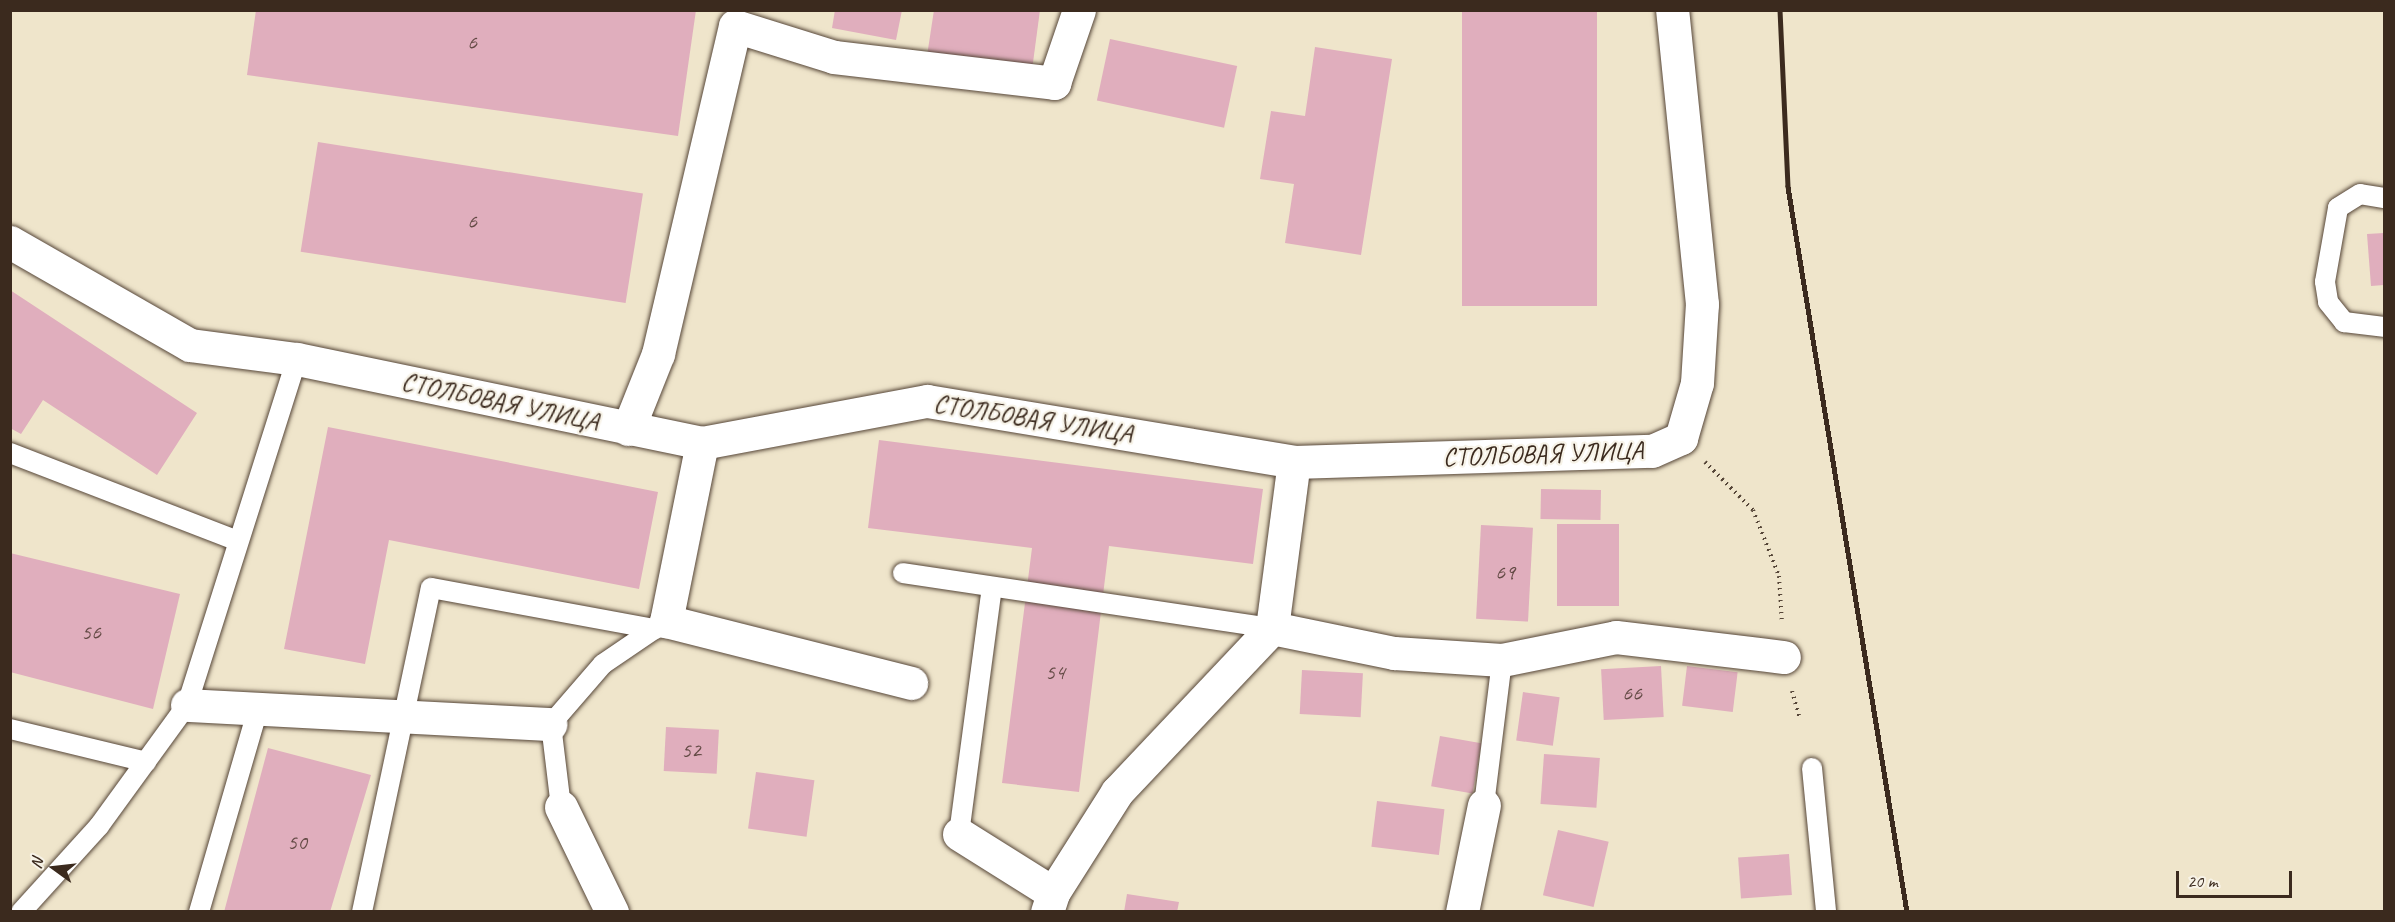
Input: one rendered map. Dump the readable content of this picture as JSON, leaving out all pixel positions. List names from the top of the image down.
{
  "streets": {
    "street": ["СТОЛБОВАЯ УЛИЦА"]
  },
  "house_numbers": [
    "6",
    "6",
    "69",
    "56",
    "54",
    "66",
    "52",
    "50"
  ],
  "scale_bar": "20 m",
  "north": "left"
}
